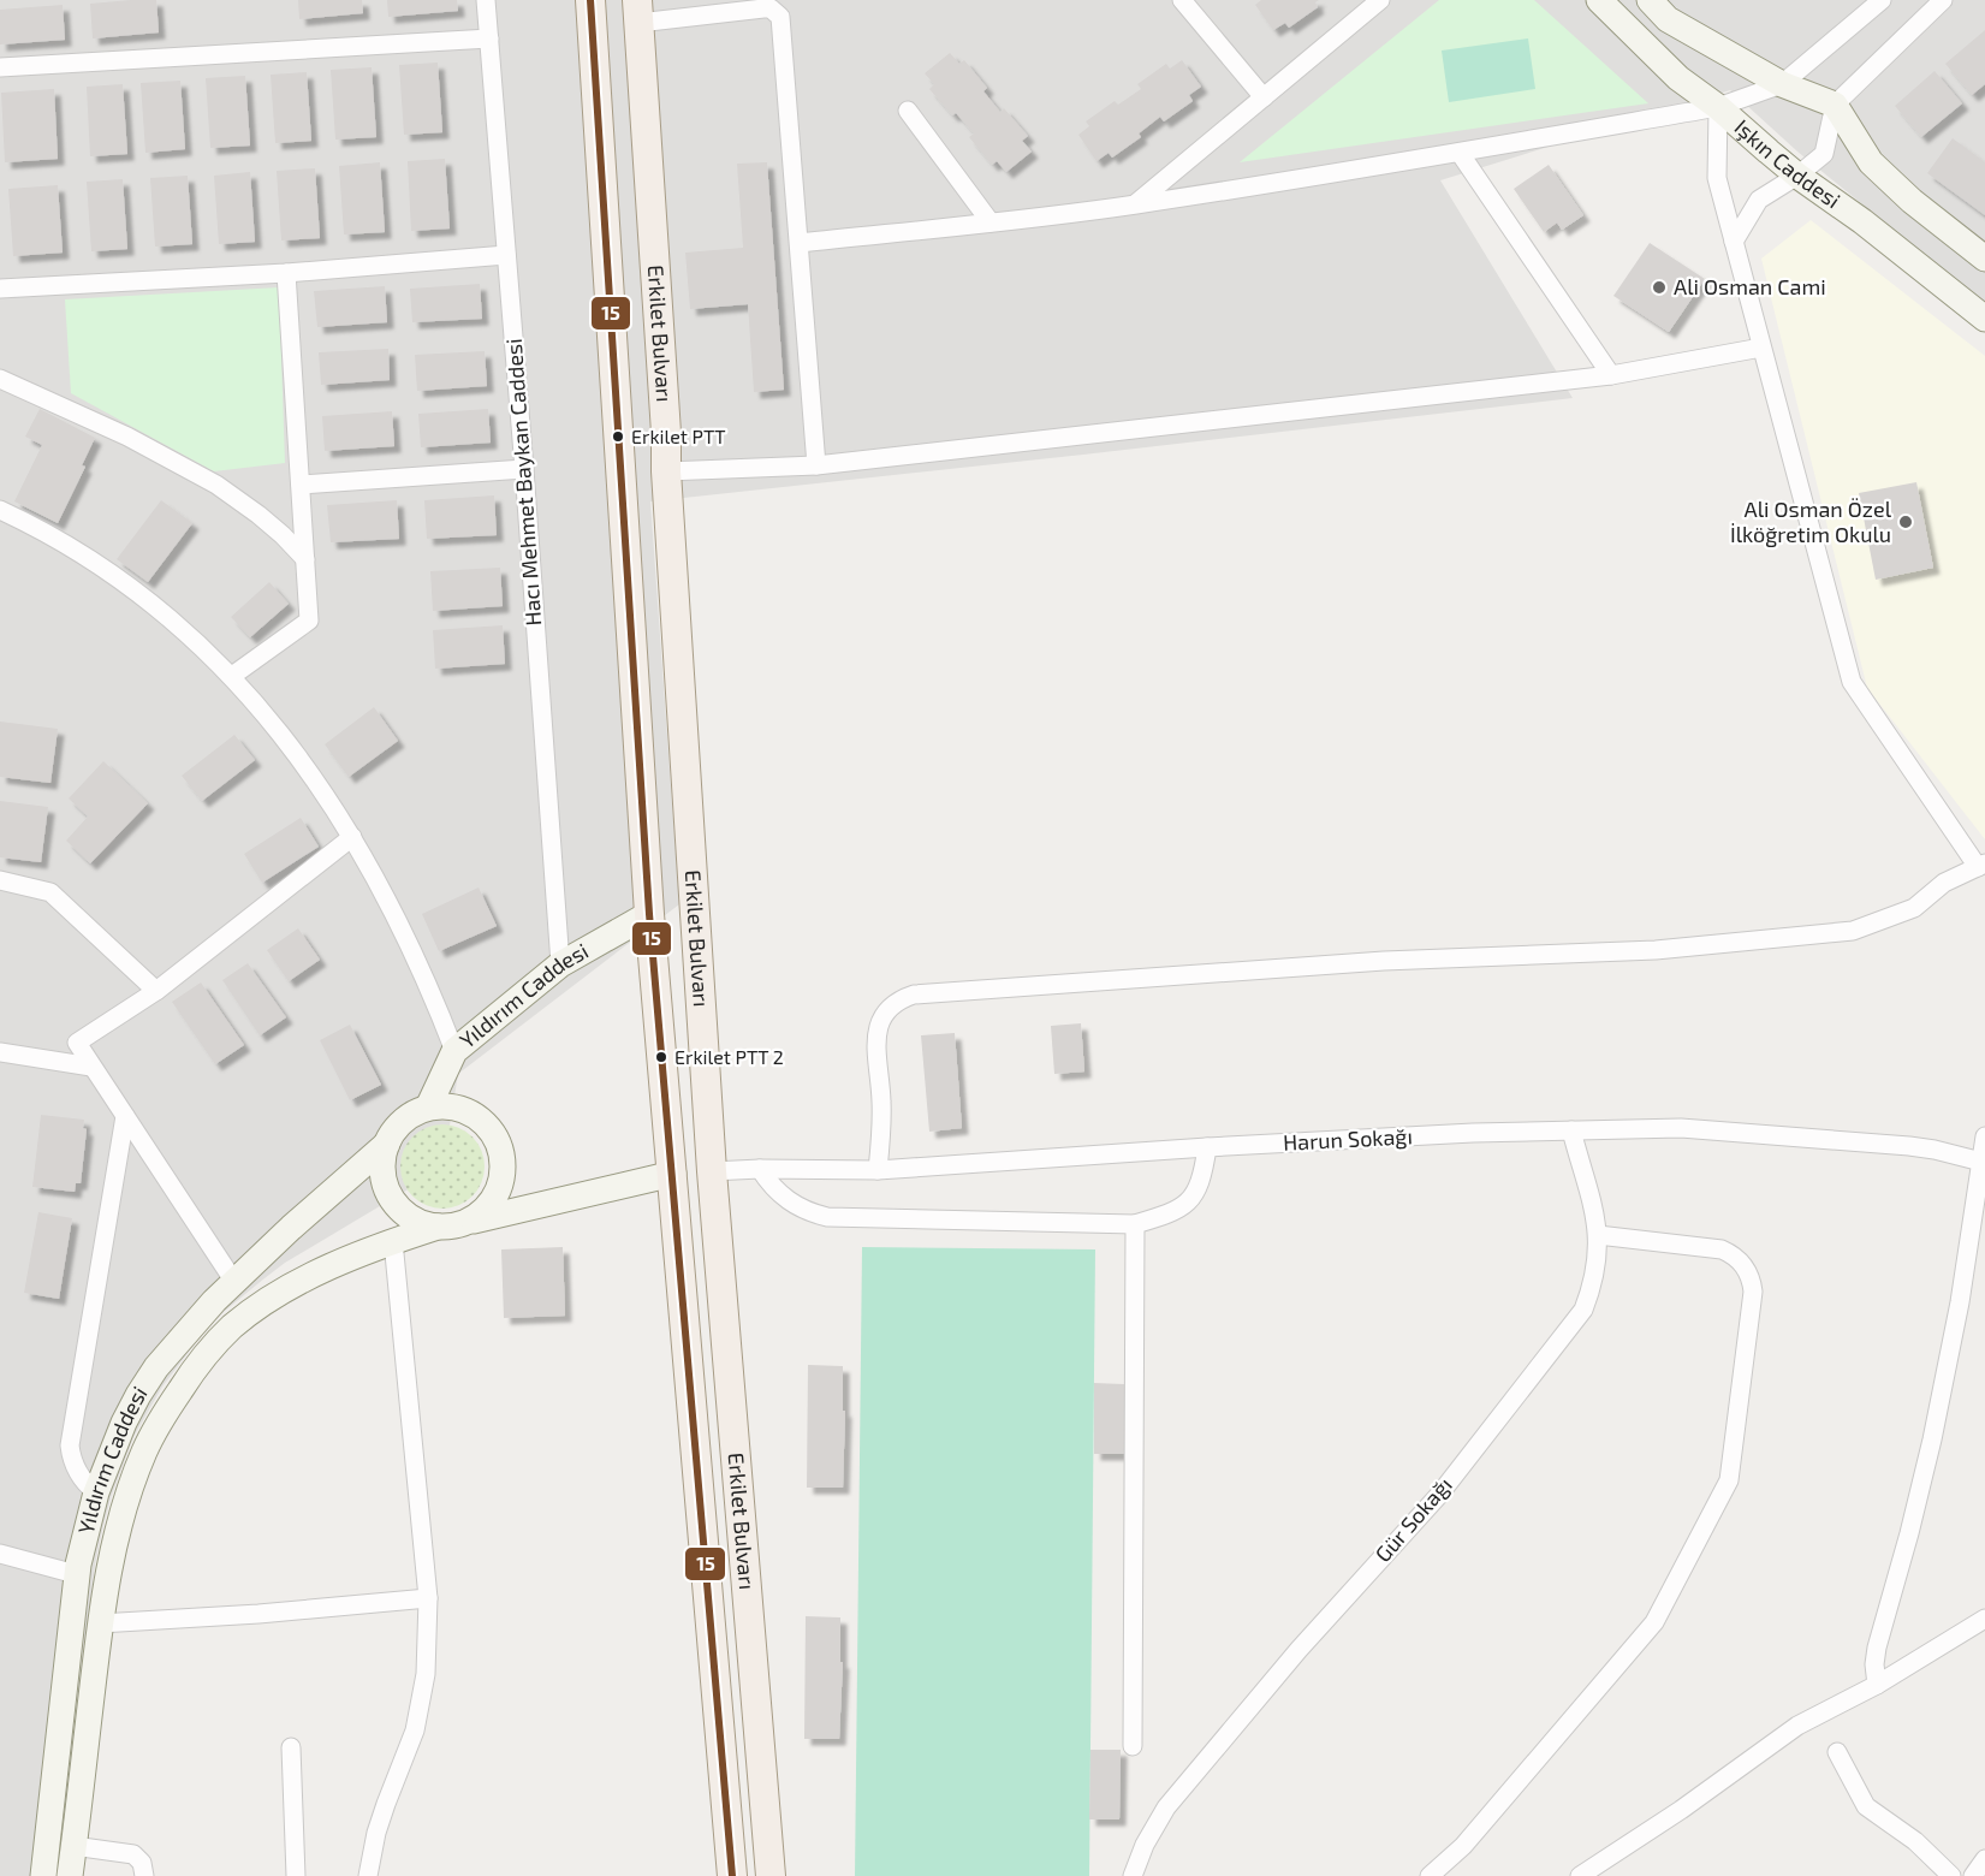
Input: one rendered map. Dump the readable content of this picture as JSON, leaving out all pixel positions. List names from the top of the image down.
{
  "streets": {
    "main road": ["Erkilet Bulvarı"],
    "street": [
      "Işkın Caddesi",
      "Hacı Mehmet Baykan Caddesi",
      "Yıldırım Caddesi",
      "Harun Sokağı",
      "Gür Sokağı"
    ]
  },
  "crossings": [
    ["Erkilet Bulvarı", "Yıldırım Caddesi"],
    ["Erkilet Bulvarı", "Harun Sokağı"],
    ["Hacı Mehmet Baykan Caddesi", "Yıldırım Caddesi"],
    ["Harun Sokağı", "Gür Sokağı"]
  ],
  "places": [
    "Ali Osman Cami",
    "Erkilet PTT",
    "Ali Osman Özel İlköğretim Okulu",
    "Erkilet PTT 2"
  ],
  "lines": ["transit line 15"]
}
